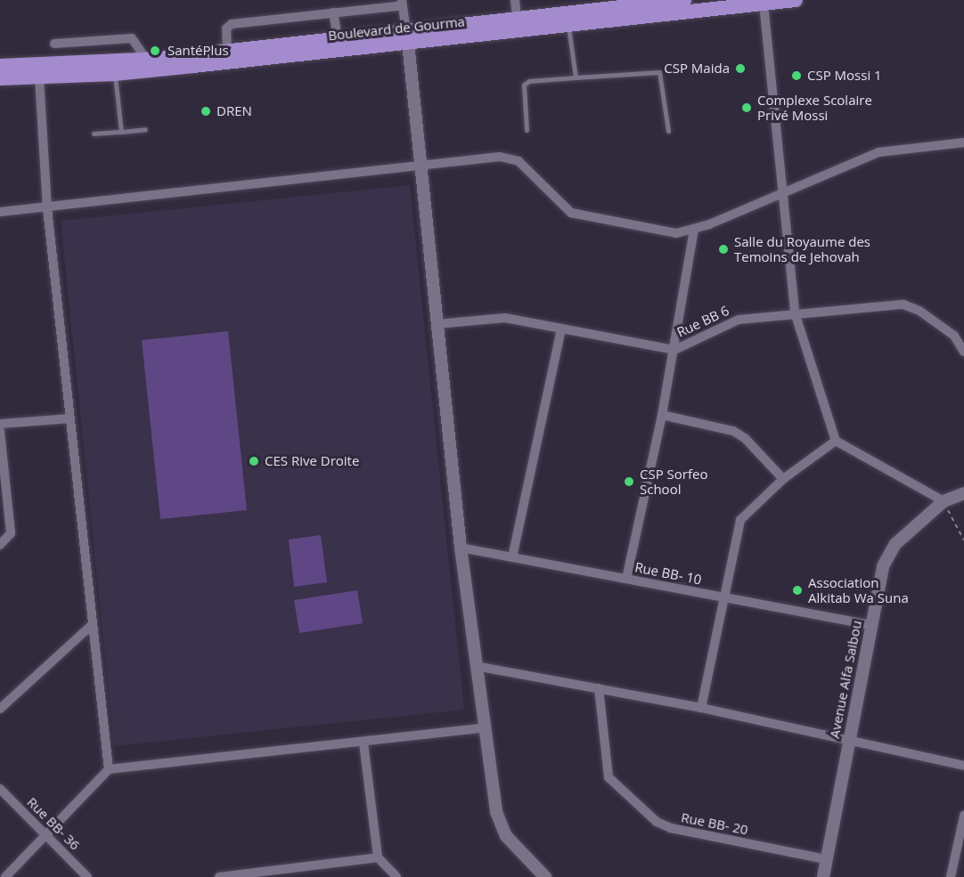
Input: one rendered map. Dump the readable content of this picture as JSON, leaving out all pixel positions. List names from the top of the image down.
{
  "streets": {
    "highway": ["Boulevard de Gourma"],
    "street": [
      "Rue BB 6",
      "Rue BB- 10",
      "Avenue Alfa Saibou",
      "Rue BB- 36",
      "Rue BB- 20"
    ]
  },
  "crossings": [
    ["Rue BB- 10", "Avenue Alfa Saibou"],
    ["Avenue Alfa Saibou", "Rue BB- 20"]
  ],
  "places": [
    "SantéPlus",
    "CSP Maida",
    "CSP Mossi 1",
    "Complexe Scolaire Privé Mossi",
    "DREN",
    "Salle du Royaume des Temoins de Jehovah",
    "CES Rive Droite",
    "CSP Sorfeo School",
    "Association Alkitab Wa Suna"
  ]
}
